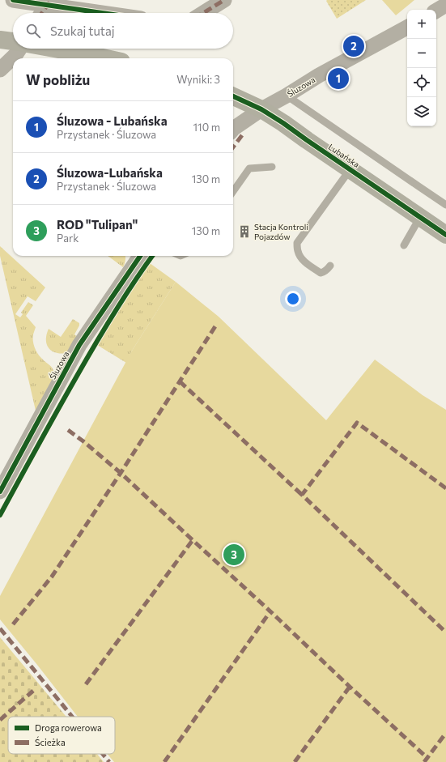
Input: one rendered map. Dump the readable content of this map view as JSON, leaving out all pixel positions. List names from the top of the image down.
{
  "streets": {
    "street": ["Śluzowa", "Lubańska"]
  },
  "crossings": [
    ["Śluzowa", "Lubańska"]
  ],
  "places": {
    "building": ["Stacja Kontroli Pojazdów"]
  },
  "legend": ["Droga rowerowa", "Ścieżka"],
  "page": {
    "map_buttons": ["+", "−"],
    "search": "Szukaj tutaj",
    "pins": ["2", "1", "3"],
    "heading": ["W pobliżu", "Wyniki: 3"],
    "list": [
      {
        "mark": "1",
        "name": "Śluzowa - Lubańska",
        "note": "Przystanek · Śluzowa",
        "value": "110 m"
      },
      {
        "mark": "2",
        "name": "Śluzowa-Lubańska",
        "note": "Przystanek · Śluzowa",
        "value": "130 m"
      },
      {
        "mark": "3",
        "name": "ROD \"Tulipan\"",
        "note": "Park",
        "value": "130 m"
      }
    ]
  }
}
